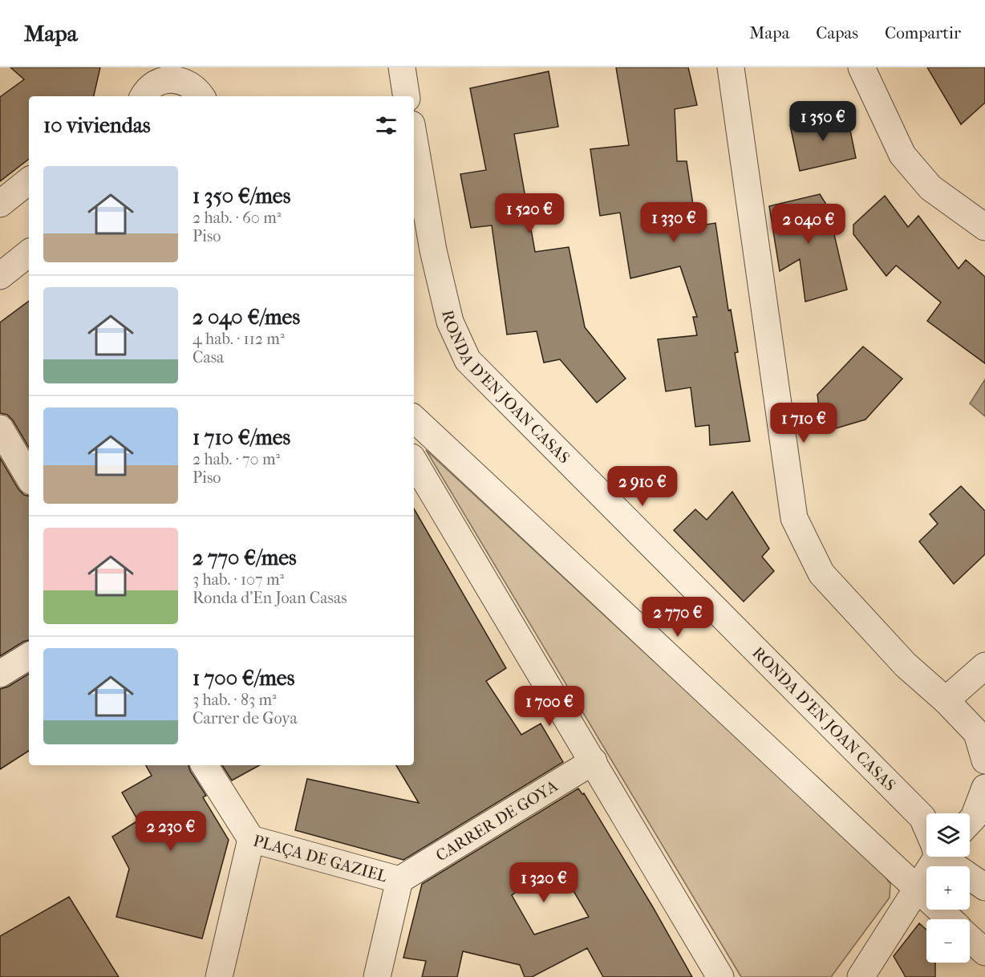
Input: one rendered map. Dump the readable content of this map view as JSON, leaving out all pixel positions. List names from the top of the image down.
{
  "streets": {
    "street": ["RONDA D'EN JOAN CASAS", "CARRER DE GOYA", "PLAÇA DE GAZIEL"]
  },
  "crossings": [
    ["CARRER DE GOYA", "PLAÇA DE GAZIEL"]
  ],
  "page": {
    "header": "Mapa",
    "nav": ["Mapa", "Capas", "Compartir"],
    "heading": "10 viviendas",
    "price": [
      "1 350 €",
      "1 520 €",
      "1 330 €",
      "2 040 €",
      "1 710 €",
      "2 910 €",
      "2 770 €",
      "1 700 €",
      "2 230 €",
      "1 320 €"
    ],
    "list": [
      {
        "name": "1 350 €/mes",
        "note": "2 hab. · 60 m² · Piso"
      },
      {
        "name": "2 040 €/mes",
        "note": "4 hab. · 112 m² · Casa"
      },
      {
        "name": "1 710 €/mes",
        "note": "2 hab. · 70 m² · Piso"
      },
      {
        "name": "2 770 €/mes",
        "note": "3 hab. · 107 m² · Ronda d'En Joan Casas"
      },
      {
        "name": "1 700 €/mes",
        "note": "3 hab. · 83 m² · Carrer de Goya"
      }
    ],
    "map_buttons": ["+", "−"]
  }
}
